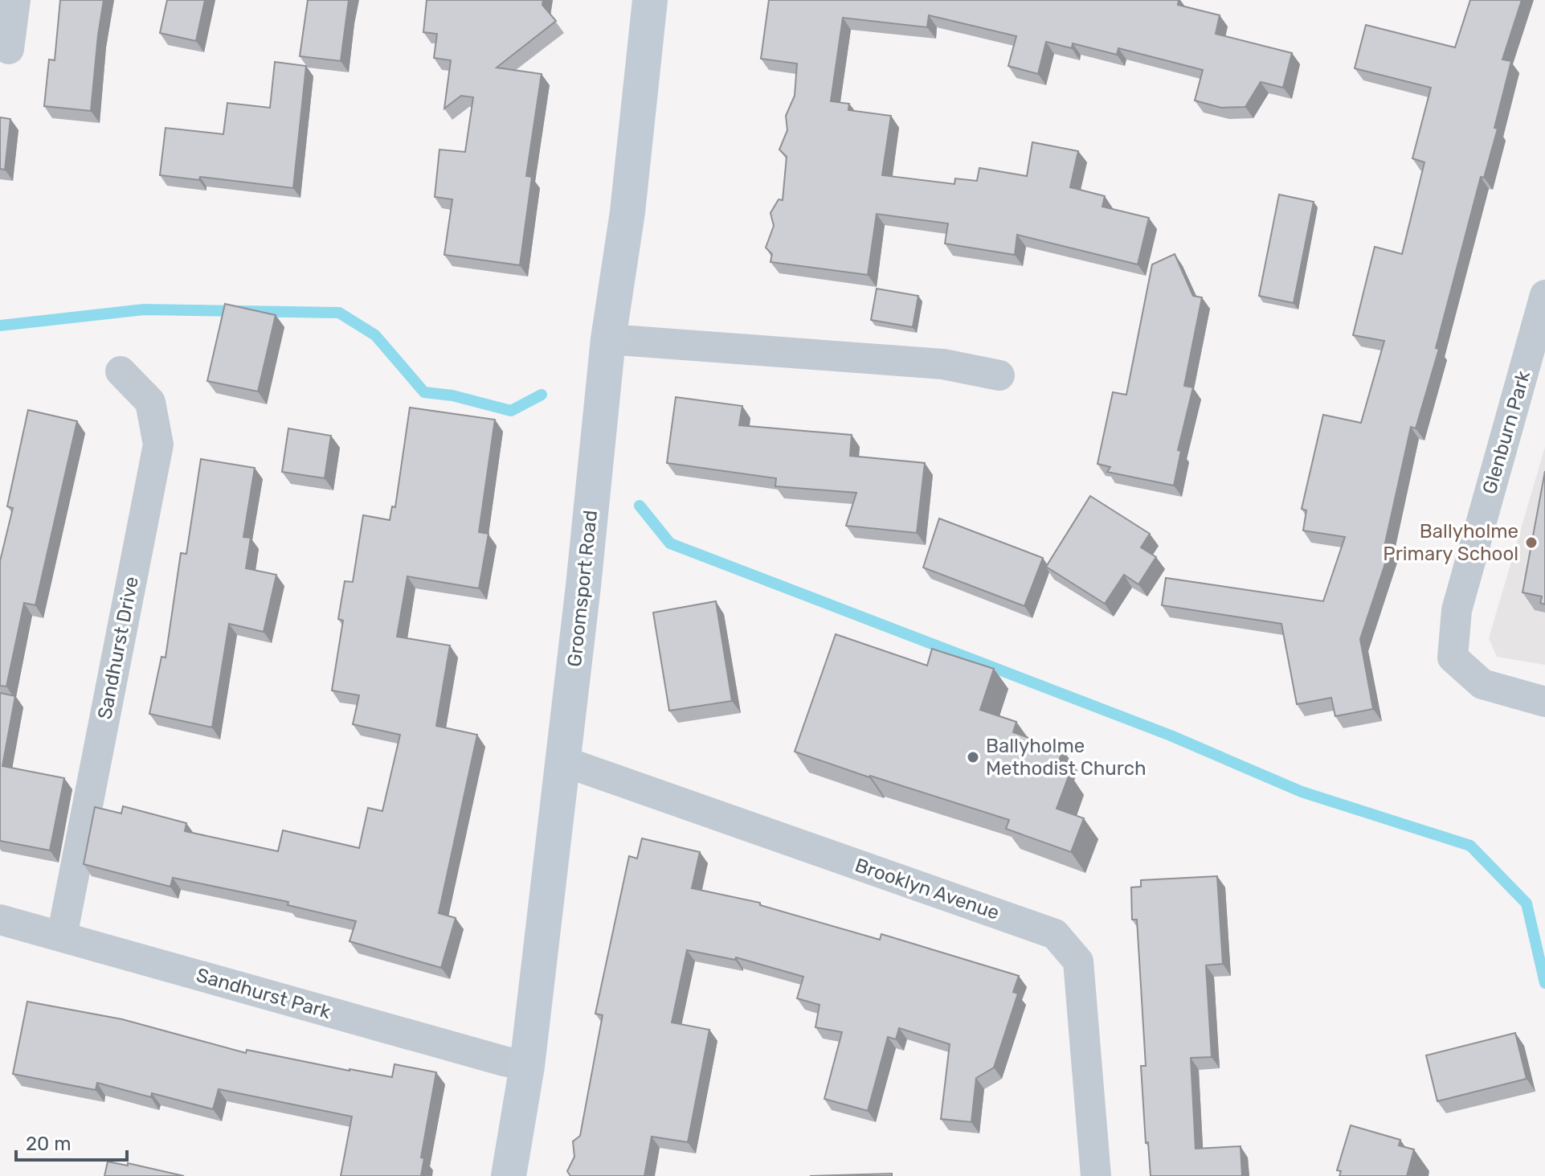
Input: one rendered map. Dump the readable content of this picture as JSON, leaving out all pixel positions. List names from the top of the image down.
{
  "streets": {
    "main road": ["Groomsport Road"],
    "street": [
      "Glenburn Park",
      "Sandhurst Drive",
      "Brooklyn Avenue",
      "Sandhurst Park"
    ]
  },
  "crossings": [
    ["Groomsport Road", "Brooklyn Avenue"],
    ["Groomsport Road", "Sandhurst Park"],
    ["Sandhurst Drive", "Sandhurst Park"]
  ],
  "places": ["Ballyholme Primary School", "Ballyholme Methodist Church"],
  "scale_bar": "20 m"
}
